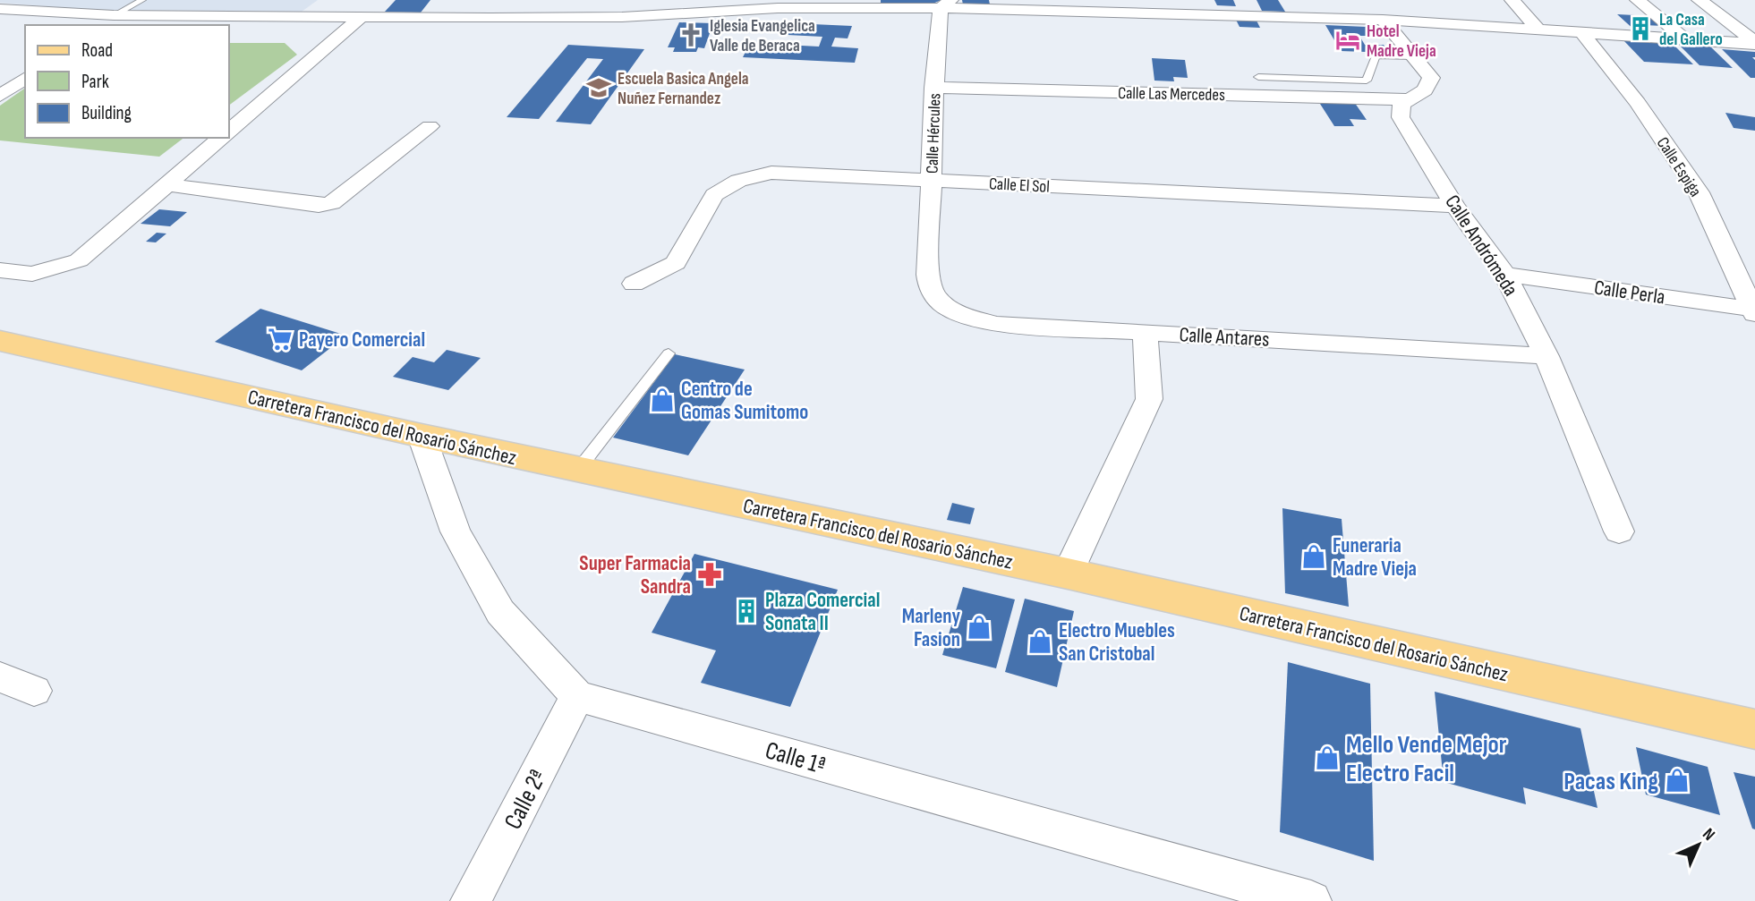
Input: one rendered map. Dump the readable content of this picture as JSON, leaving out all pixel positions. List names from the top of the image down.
{
  "streets": {
    "main road": ["Carretera Francisco del Rosario Sánchez"],
    "street": [
      "Calle Las Mercedes",
      "Calle Hércules",
      "Calle Espiga",
      "Calle El Sol",
      "Calle Andrómeda",
      "Calle Perla",
      "Calle Antares",
      "Calle 1ª",
      "Calle 2ª"
    ]
  },
  "crossings": [
    ["Calle Las Mercedes", "Calle Hércules"],
    ["Calle Las Mercedes", "Calle Andrómeda"],
    ["Calle Hércules", "Calle El Sol"],
    ["Calle Hércules", "Calle Antares"],
    ["Calle Espiga", "Calle Perla"],
    ["Calle El Sol", "Calle Andrómeda"],
    ["Calle Andrómeda", "Calle Perla"],
    ["Calle Andrómeda", "Calle Antares"],
    ["Calle 1ª", "Calle 2ª"]
  ],
  "places": {
    "building": ["La Casa del Gallero", "Plaza Comercial Sonata II"],
    "church": ["Iglesia Evangelica Valle de Beraca"],
    "hotel": ["Hotel Madre Vieja"],
    "school or university": ["Escuela Basica Angela Nuñez Fernandez"],
    "supermarket": ["Payero Comercial"],
    "shop": [
      "Centro de Gomas Sumitomo",
      "Funeraria Madre Vieja",
      "Marleny Fasion",
      "Electro Muebles San Cristobal",
      "Mello Vende Mejor Electro Facil",
      "Pacas King"
    ],
    "pharmacy": ["Super Farmacia Sandra"]
  },
  "legend": ["Road", "Park", "Building"],
  "north": "top right"
}
